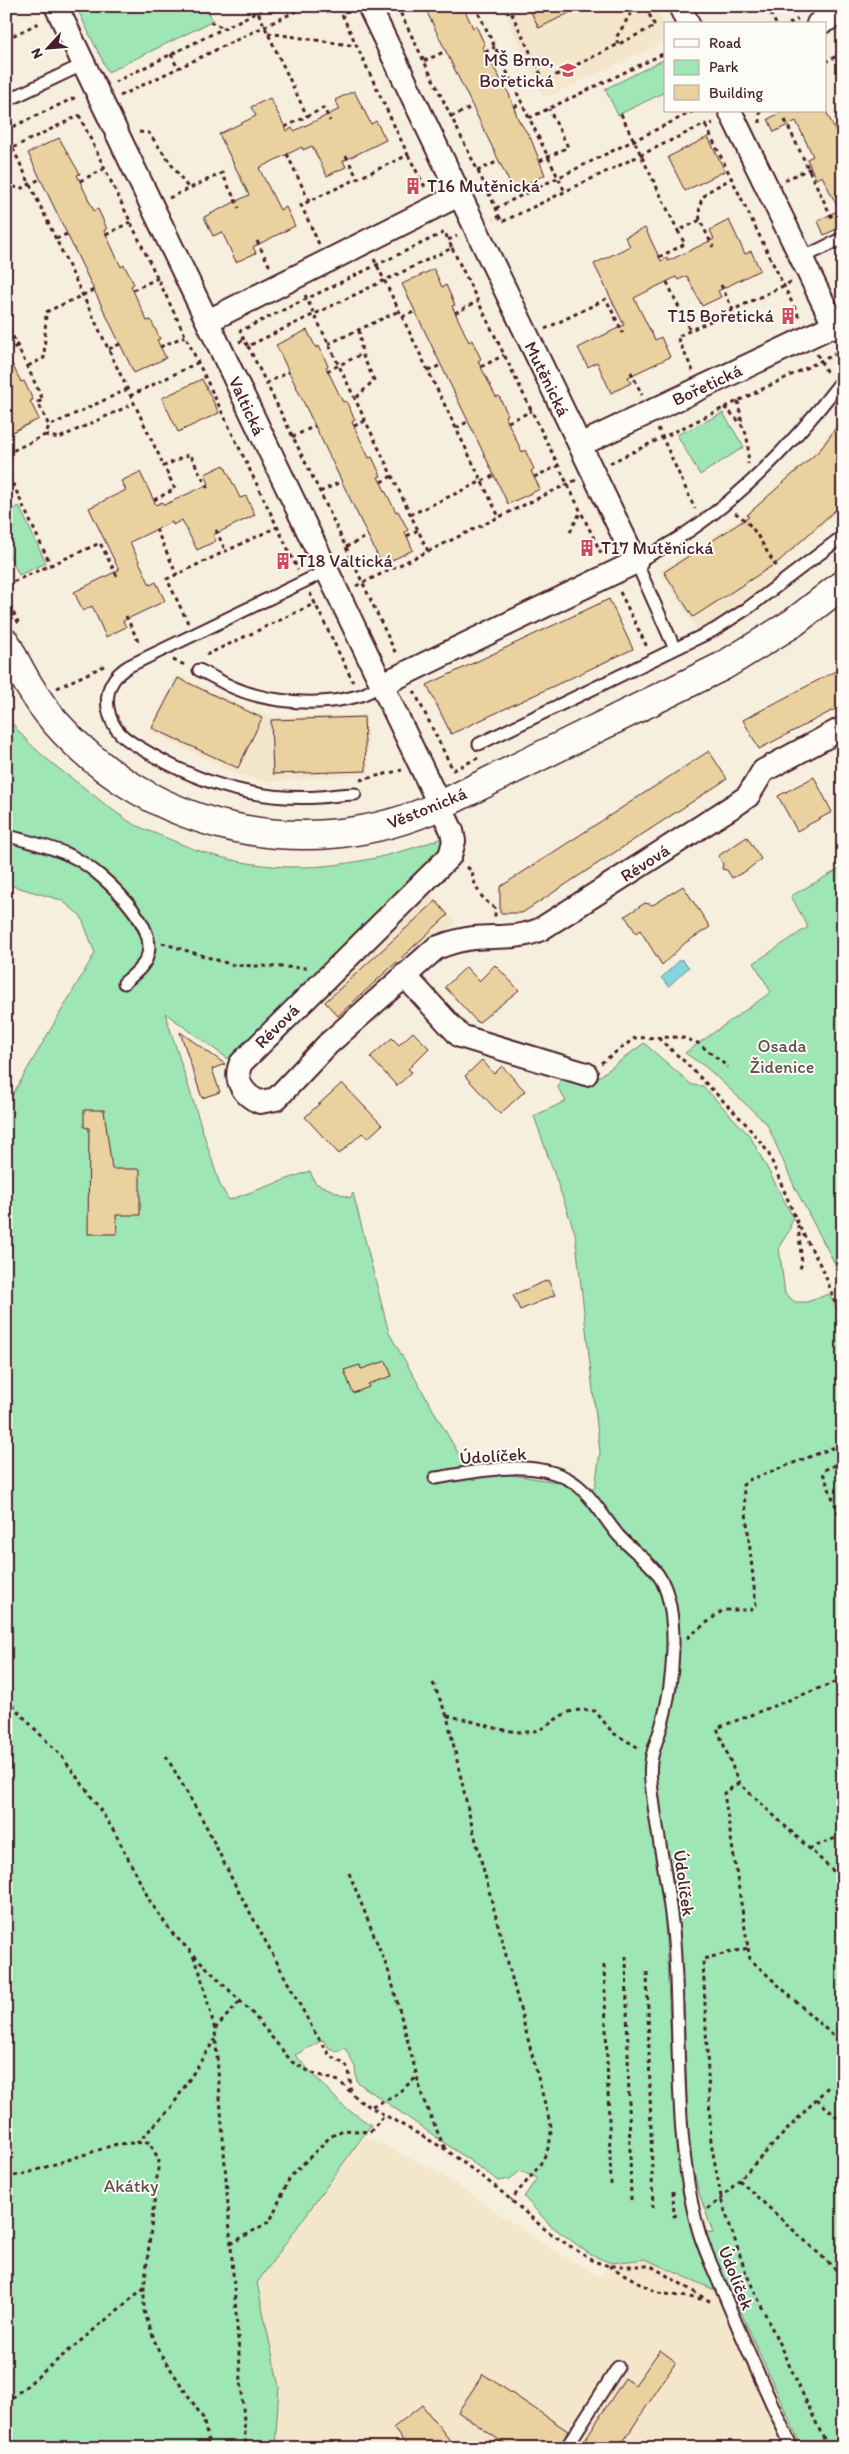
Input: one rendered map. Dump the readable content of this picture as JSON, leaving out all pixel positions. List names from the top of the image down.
{
  "streets": {
    "street": [
      "Mutěnická",
      "Bořetická",
      "Valtická",
      "Věstonická",
      "Révová"
    ],
    "lane": ["Údolíček"]
  },
  "crossings": [
    ["Mutěnická", "Bořetická"],
    ["Valtická", "Věstonická"]
  ],
  "parks": ["Osada Židenice", "Akátky"],
  "places": {
    "school or university": ["MŠ Brno, Bořetická"],
    "building": [
      "T16 Mutěnická",
      "T15 Bořetická",
      "T17 Mutěnická",
      "T18 Valtická"
    ]
  },
  "legend": ["Road", "Park", "Building"],
  "north": "bottom left"
}
